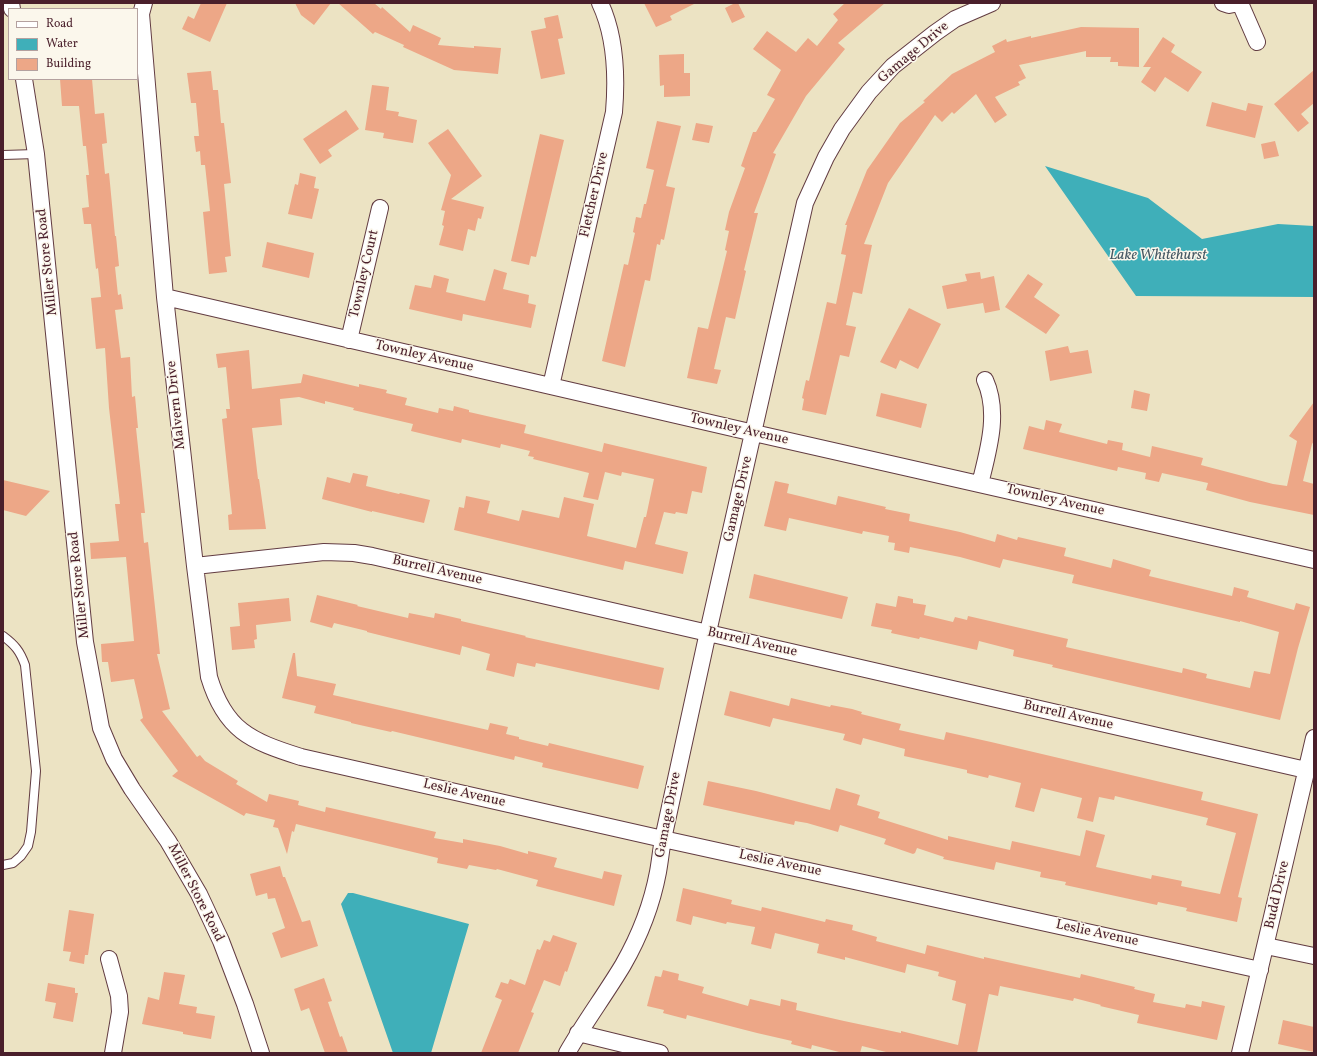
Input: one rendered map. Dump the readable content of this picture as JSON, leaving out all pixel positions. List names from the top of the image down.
{
  "streets": {
    "street": [
      "Gamage Drive",
      "Fletcher Drive",
      "Miller Store Road",
      "Townley Court",
      "Townley Avenue",
      "Malvern Drive",
      "Burrell Avenue",
      "Leslie Avenue",
      "Budd Drive"
    ]
  },
  "crossings": [
    ["Gamage Drive", "Townley Avenue"],
    ["Gamage Drive", "Burrell Avenue"],
    ["Gamage Drive", "Leslie Avenue"],
    ["Fletcher Drive", "Townley Avenue"],
    ["Townley Court", "Townley Avenue"],
    ["Townley Avenue", "Malvern Drive"],
    ["Malvern Drive", "Burrell Avenue"],
    ["Malvern Drive", "Leslie Avenue"],
    ["Burrell Avenue", "Budd Drive"],
    ["Leslie Avenue", "Budd Drive"]
  ],
  "water": ["Lake Whitehurst"],
  "legend": ["Road", "Water", "Building"]
}
